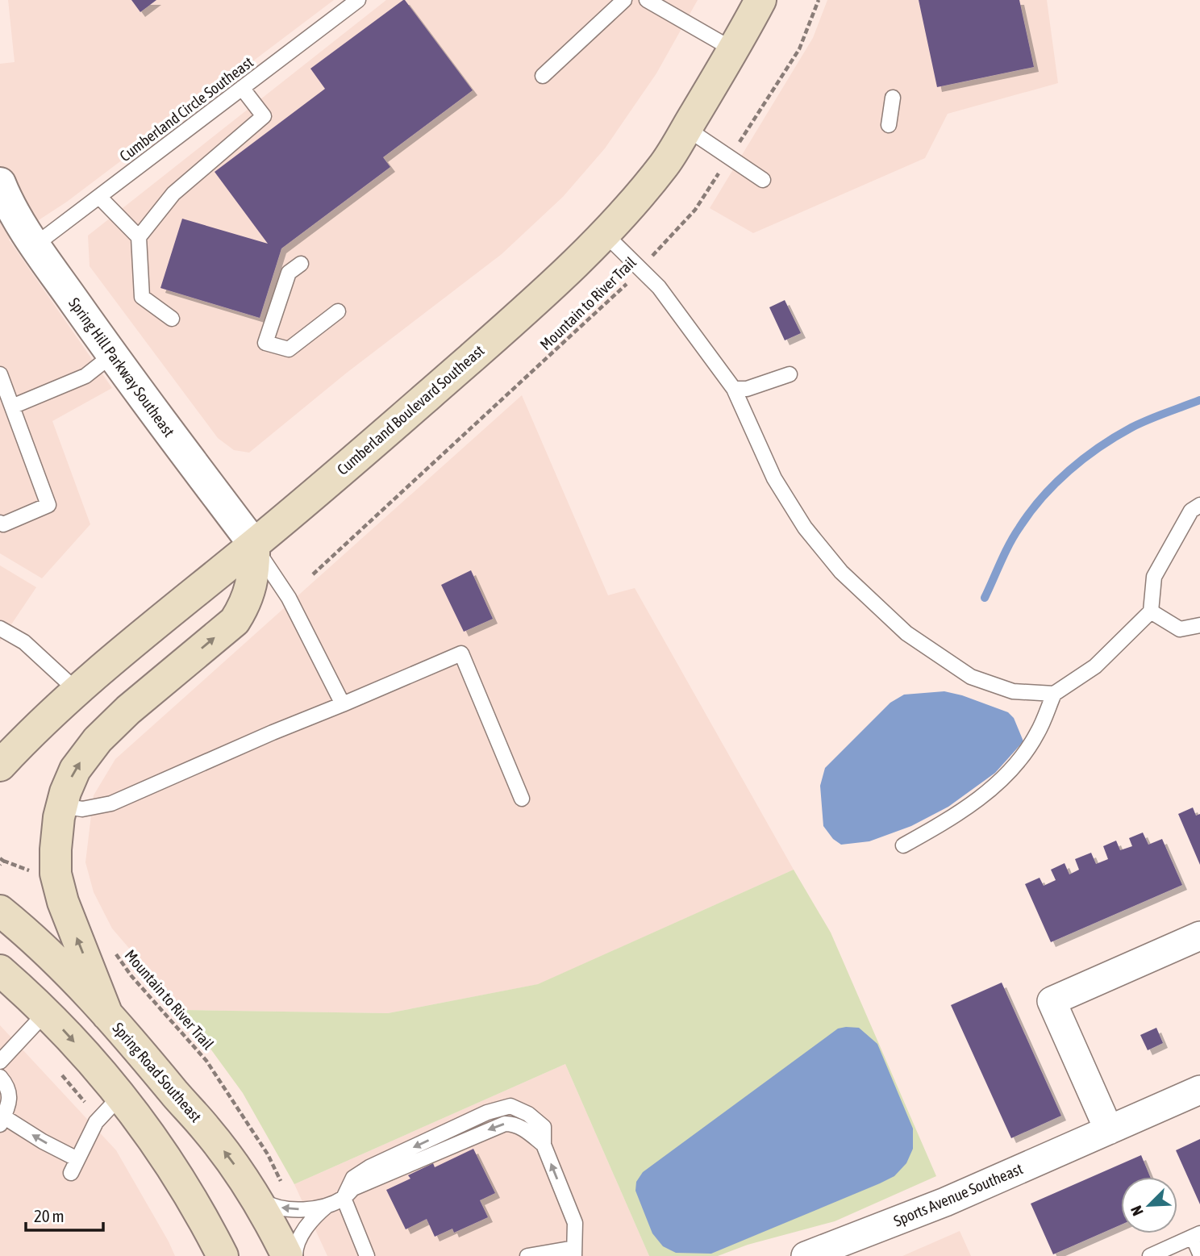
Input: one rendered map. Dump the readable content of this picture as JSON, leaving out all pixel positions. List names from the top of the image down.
{
  "streets": {
    "main road": ["Cumberland Boulevard Southeast", "Spring Road Southeast"],
    "street": ["Spring Hill Parkway Southeast", "Sports Avenue Southeast"],
    "lane": ["Cumberland Circle Southeast"],
    "path": ["Mountain to River Trail"]
  },
  "crossings": [
    ["Cumberland Circle Southeast", "Spring Hill Parkway Southeast"],
    ["Spring Hill Parkway Southeast", "Cumberland Boulevard Southeast"]
  ],
  "scale_bar": "20 m",
  "north": "bottom left"
}
